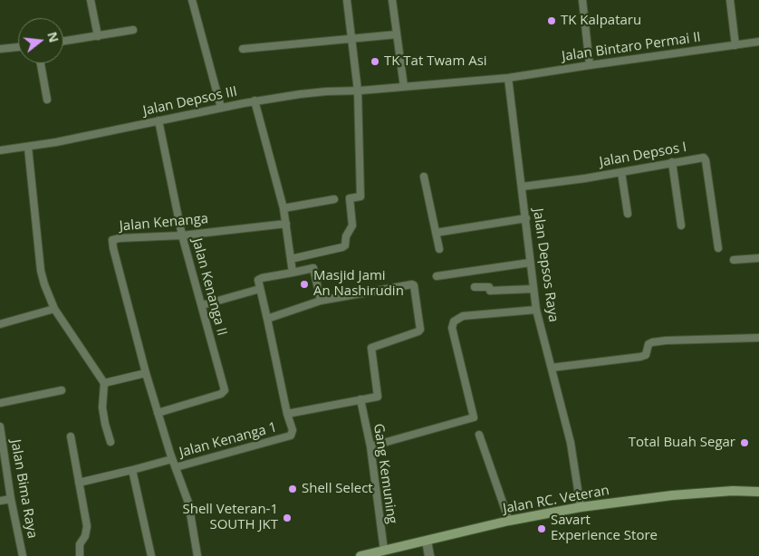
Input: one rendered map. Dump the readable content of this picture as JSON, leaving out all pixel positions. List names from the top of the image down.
{
  "streets": {
    "main road": ["Jalan RC. Veteran"],
    "street": [
      "Jalan Bintaro Permai II",
      "Jalan Depsos III",
      "Jalan Depsos I",
      "Jalan Kenanga",
      "Jalan Depsos Raya",
      "Jalan Kenanga II",
      "Jalan Kenanga 1",
      "Gang Kemuning",
      "Jalan Bima Raya"
    ]
  },
  "crossings": [
    ["Jalan Bintaro Permai II", "Jalan Depsos III"],
    ["Jalan Bintaro Permai II", "Jalan Depsos Raya"],
    ["Jalan Depsos III", "Jalan Kenanga II"],
    ["Jalan Depsos I", "Jalan Depsos Raya"],
    ["Jalan Kenanga", "Jalan Kenanga II"],
    ["Jalan Kenanga", "Jalan Kenanga 1"],
    ["Jalan Depsos Raya", "Jalan RC. Veteran"],
    ["Gang Kemuning", "Jalan RC. Veteran"]
  ],
  "places": [
    "TK Kalpataru",
    "TK Tat Twam Asi",
    "Masjid Jami An Nashirudin",
    "Total Buah Segar",
    "Shell Select",
    "Shell Veteran-1 SOUTH JKT",
    "Savart Experience Store"
  ],
  "north": "right"
}
